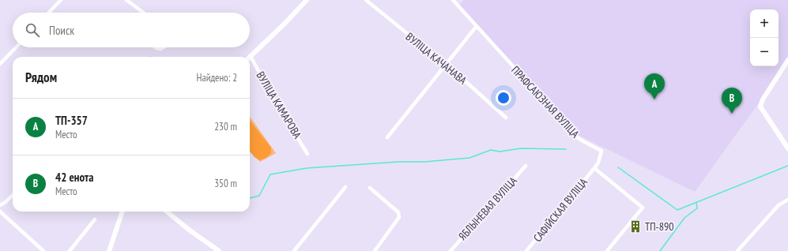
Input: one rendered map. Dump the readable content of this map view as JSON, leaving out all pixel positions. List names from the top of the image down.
{
  "streets": {
    "street": [
      "ВУЛІЦА КАЧАНАВА",
      "ПРАФСАЮЗНАЯ ВУЛІЦА",
      "ВУЛІЦА КАМАРОВА",
      "ЯБЛЫНЕВАЯ ВУЛІЦА",
      "САФІЙСКАЯ ВУЛІЦА"
    ]
  },
  "crossings": [
    ["ПРАФСАЮЗНАЯ ВУЛІЦА", "САФІЙСКАЯ ВУЛІЦА"]
  ],
  "places": {
    "building": ["ТП-890"]
  },
  "page": {
    "map_buttons": ["+", "−"],
    "search": "Поиск",
    "heading": ["Рядом", "Найдено: 2"],
    "pins": ["A", "B"],
    "list": [
      {
        "mark": "A",
        "name": "ТП-357",
        "note": "Место",
        "value": "230 m"
      },
      {
        "mark": "B",
        "name": "42 енота",
        "note": "Место",
        "value": "350 m"
      }
    ]
  }
}
